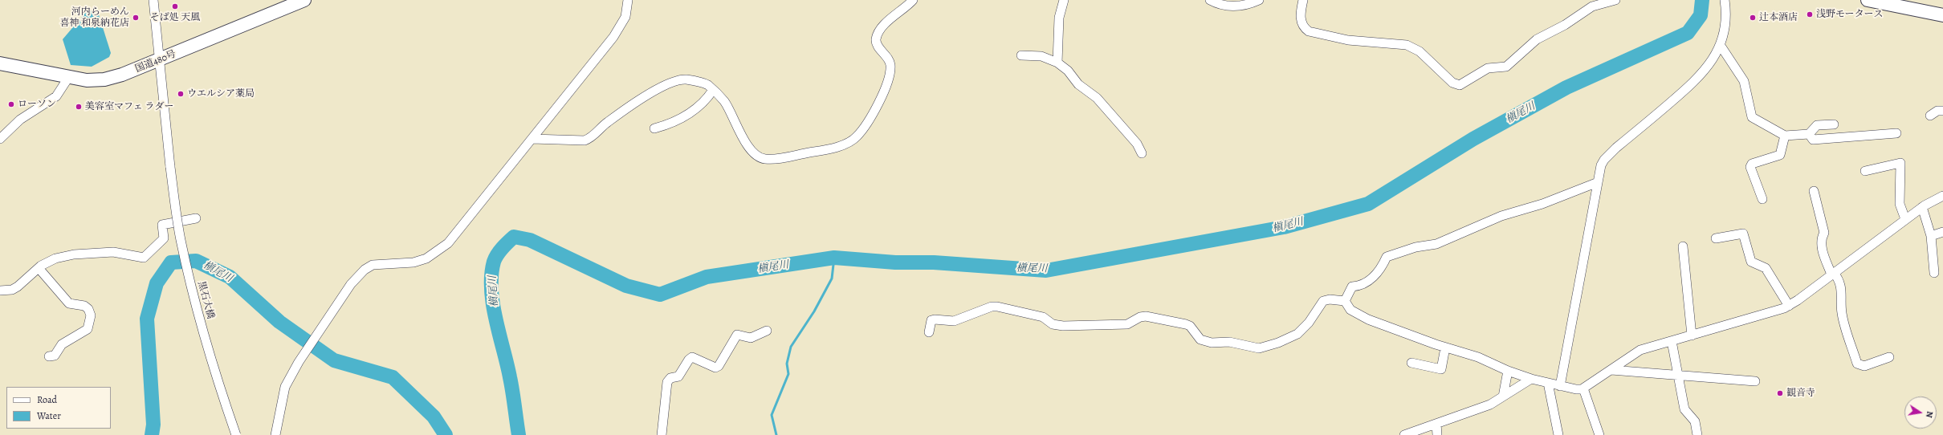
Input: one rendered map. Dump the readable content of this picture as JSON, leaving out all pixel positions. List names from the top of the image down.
{
  "streets": {
    "highway": ["国道480号"],
    "street": ["黒石大橋"]
  },
  "crossings": [
    ["国道480号", "黒石大橋"]
  ],
  "water": ["槇尾川"],
  "places": [
    "そば処 天風",
    "浅野モータース",
    "河内らーめん 喜神 和泉納花店",
    "辻本酒店",
    "ウエルシア薬局",
    "ローソン",
    "美容室マフェ ラダー",
    "観音寺"
  ],
  "legend": ["Road", "Water"],
  "north": "right"
}
